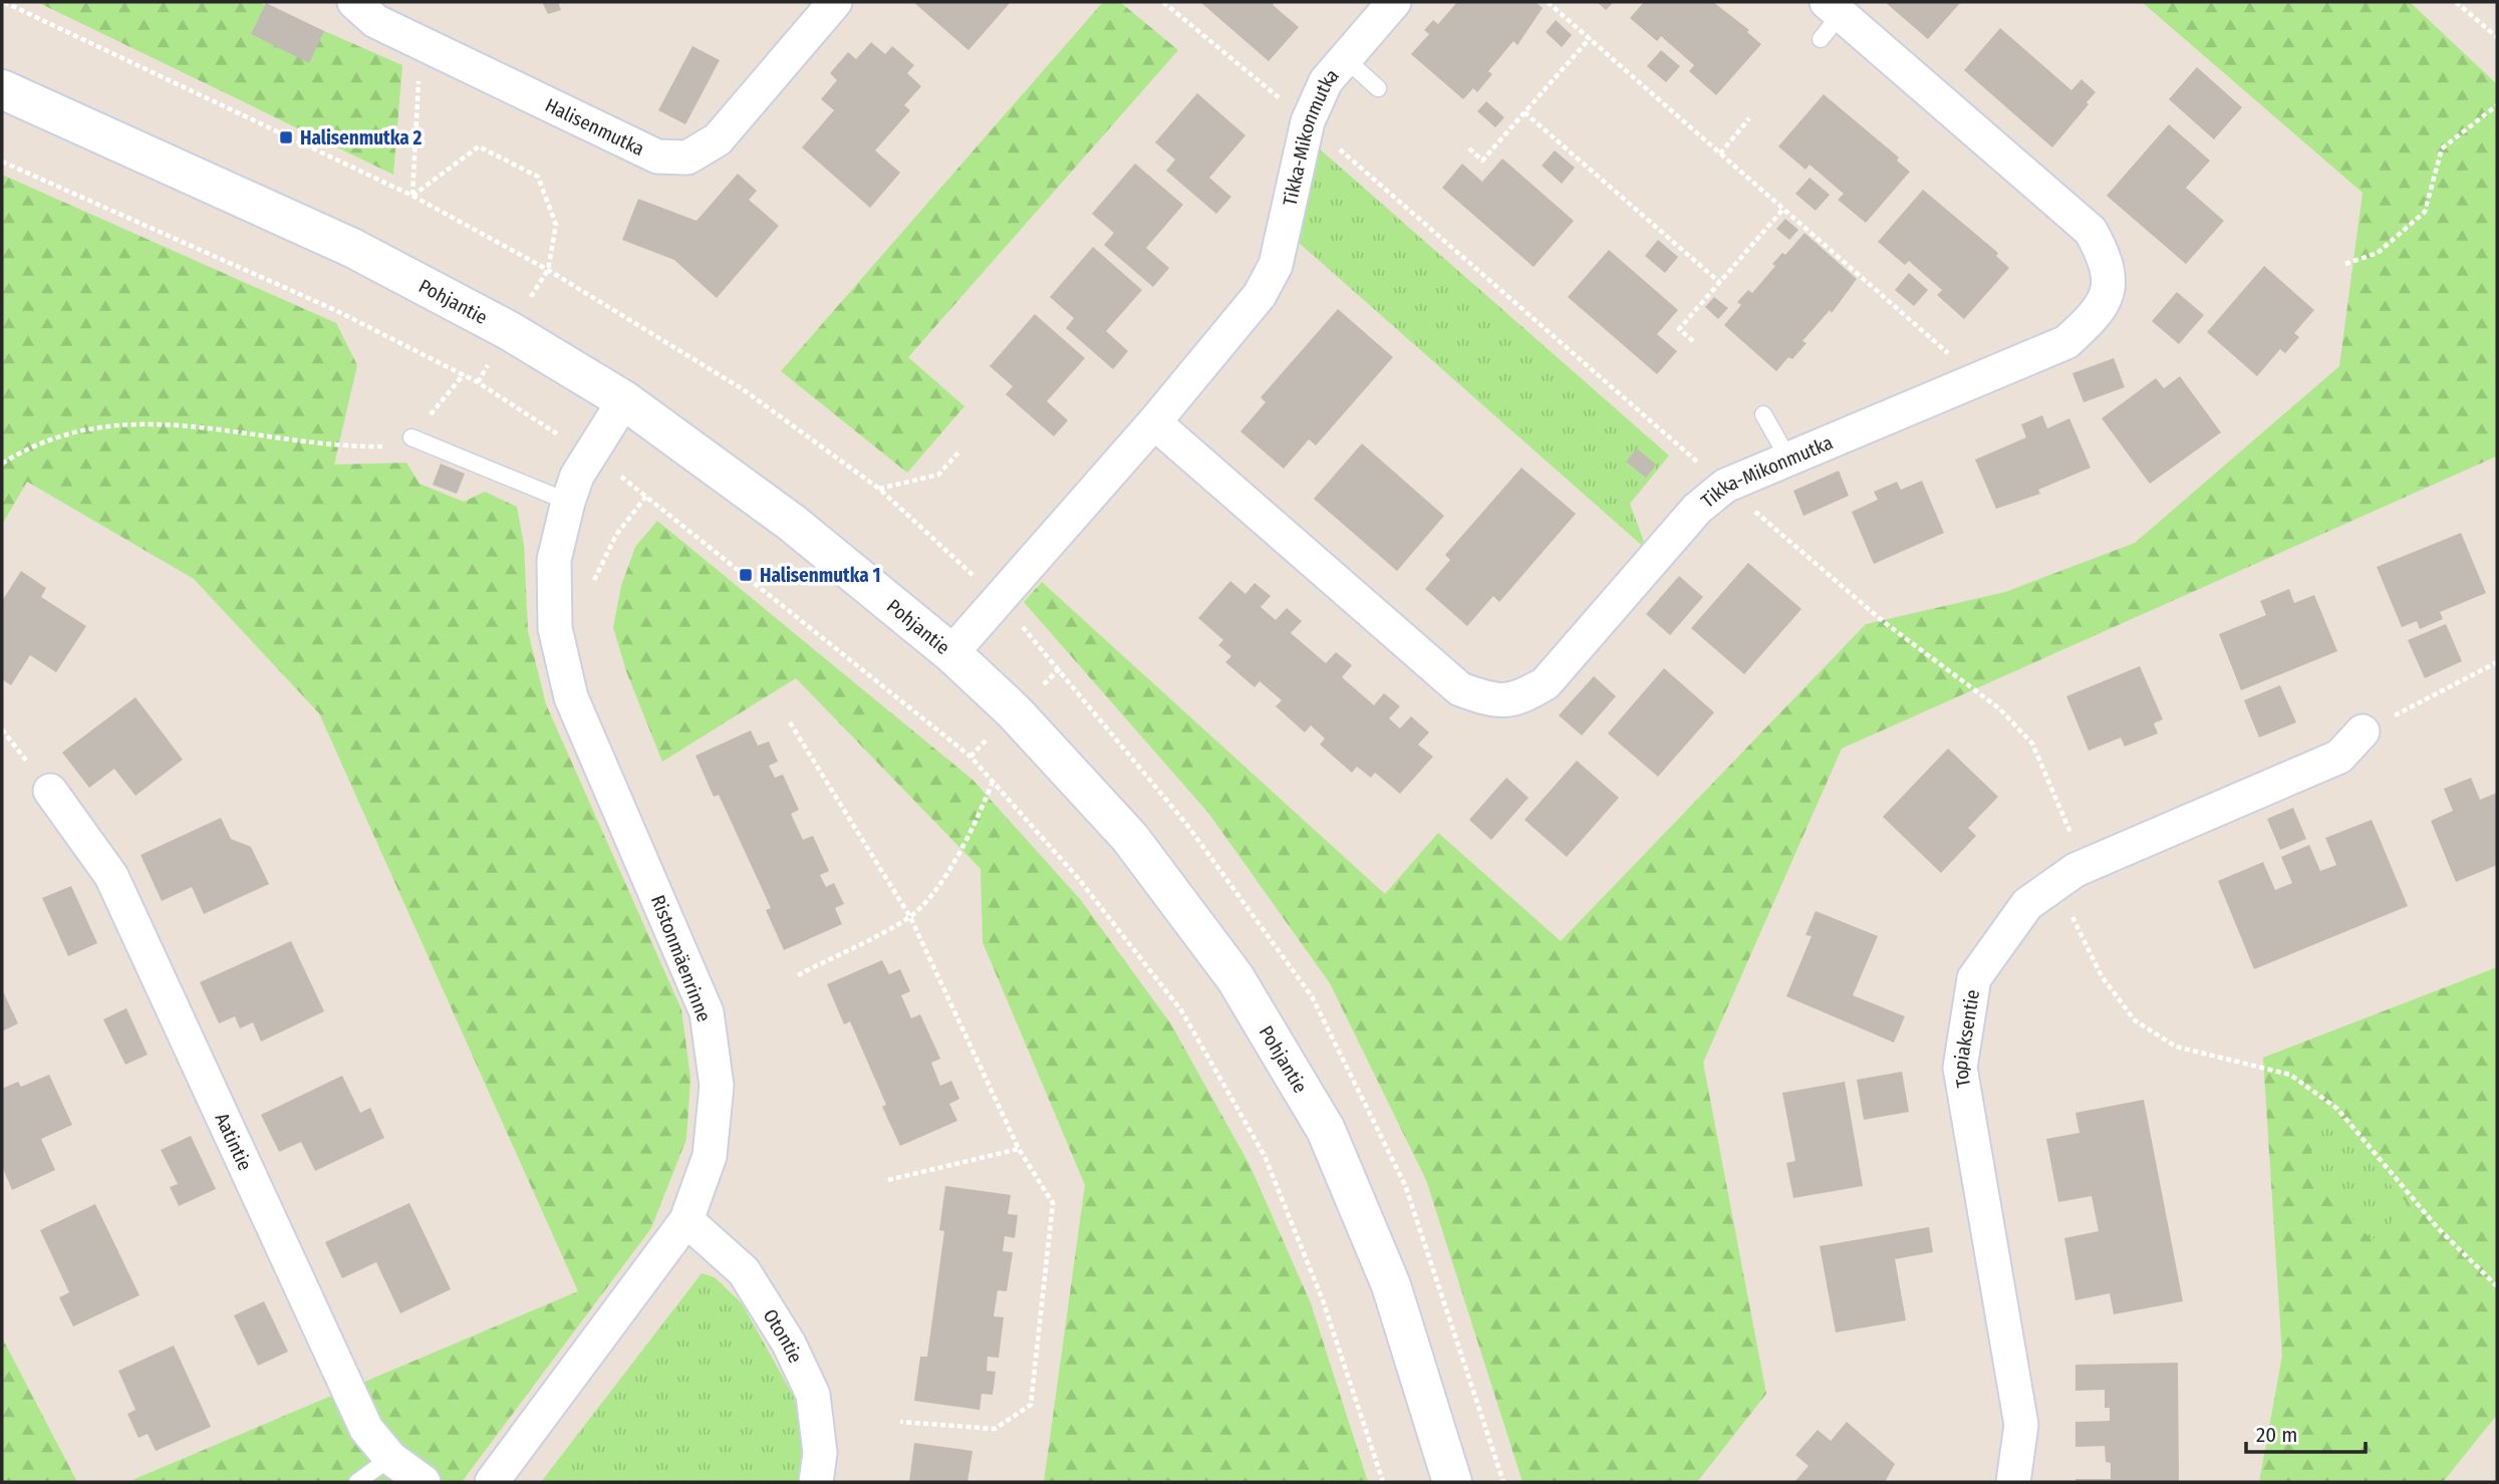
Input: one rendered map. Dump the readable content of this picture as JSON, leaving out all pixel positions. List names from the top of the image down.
{
  "streets": {
    "street": [
      "Halisenmutka",
      "Tikka-Mikonmutka",
      "Pohjantie",
      "Ristonmäenrinne",
      "Topiaksentie",
      "Aatintie",
      "Otontie"
    ]
  },
  "crossings": [
    ["Tikka-Mikonmutka", "Pohjantie"],
    ["Pohjantie", "Ristonmäenrinne"],
    ["Ristonmäenrinne", "Otontie"]
  ],
  "places": {
    "transit": ["Halisenmutka 2", "Halisenmutka 1"]
  },
  "scale_bar": "20 m"
}
